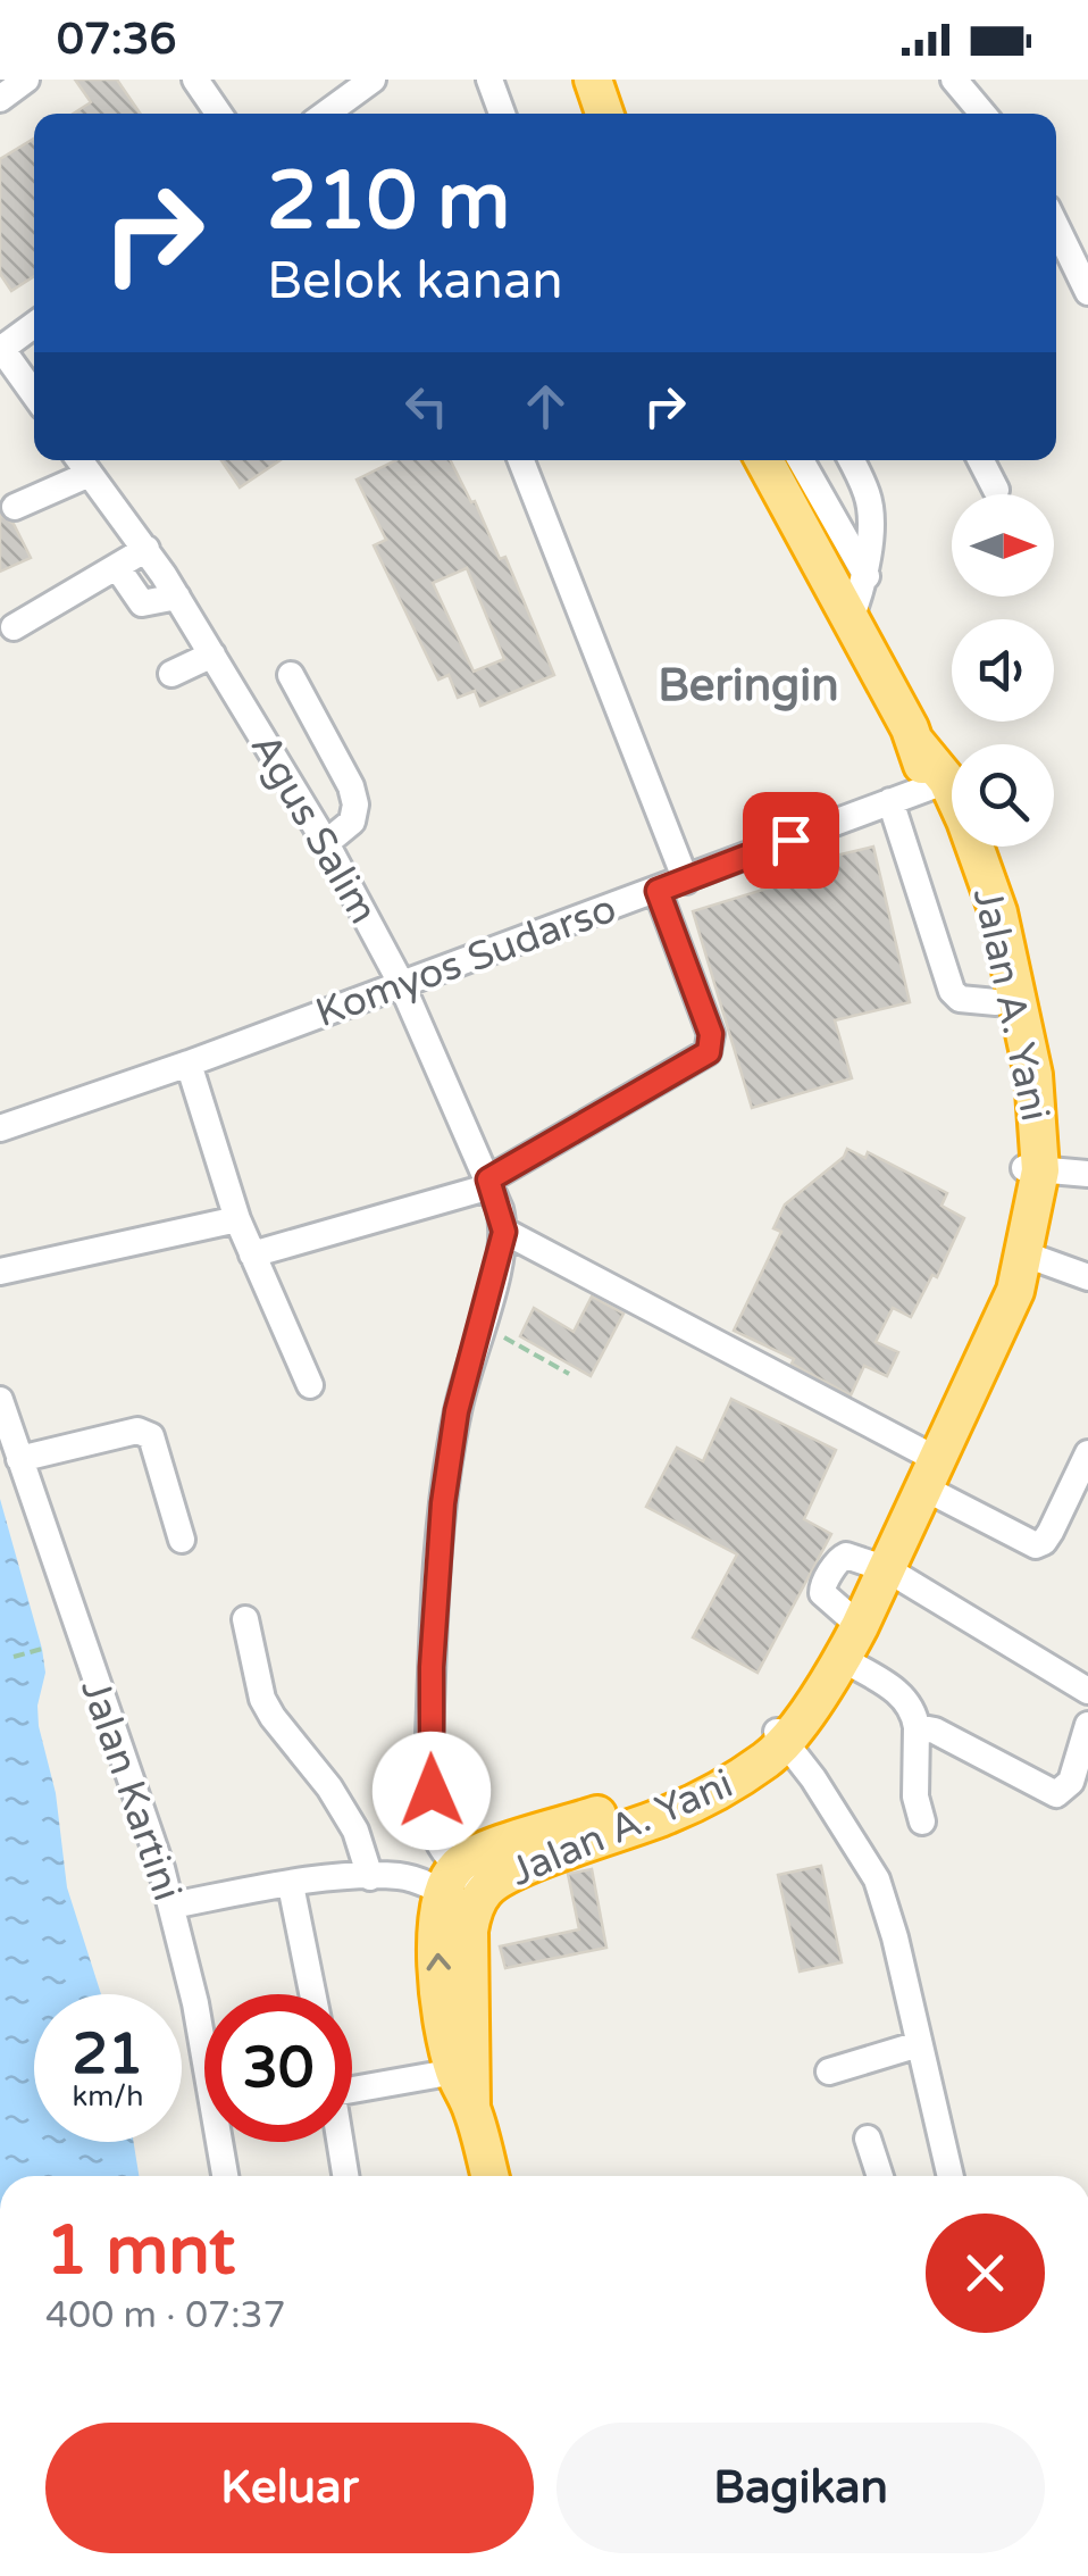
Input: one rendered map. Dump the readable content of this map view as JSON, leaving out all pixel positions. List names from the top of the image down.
{
  "streets": {
    "highway": ["Jalan A. Yani"],
    "street": ["Agus Salim", "Komyos Sudarso", "Jalan Kartini"]
  },
  "crossings": [
    ["Agus Salim", "Komyos Sudarso"],
    ["Komyos Sudarso", "Jalan A. Yani"]
  ],
  "districts": ["Beringin"],
  "north": "right",
  "page": {
    "status": "07:36",
    "turn": ["210 m", "Belok kanan"],
    "speed": "21 km/h",
    "limit": "30",
    "heading": ["1 mnt", "400 m · 07:37"],
    "buttons": ["Keluar", "Bagikan"]
  }
}
